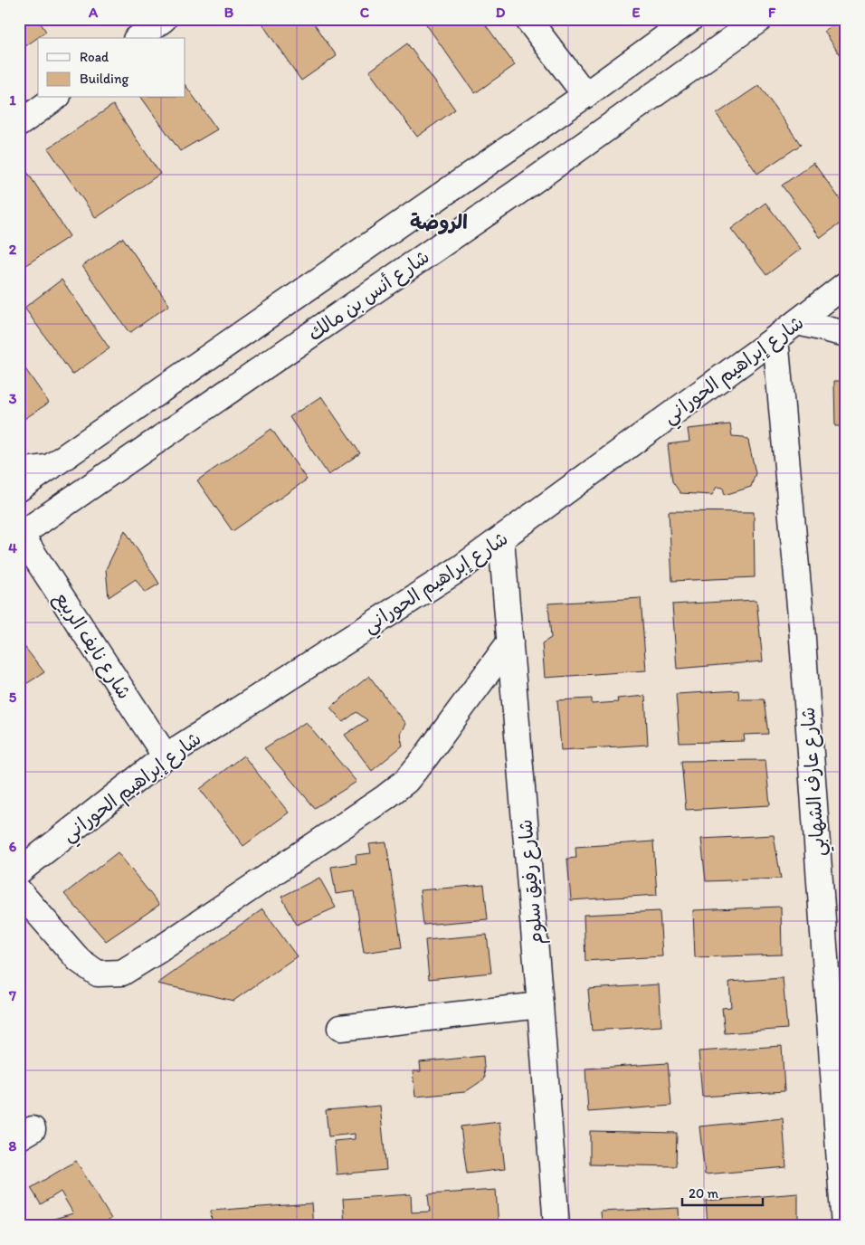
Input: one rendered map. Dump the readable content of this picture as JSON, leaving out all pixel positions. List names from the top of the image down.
{
  "streets": {
    "street": [
      "شارع أنس بن مالك",
      "شارع إبراهيم الحوراني",
      "شارع نايف الربيع",
      "شارع عارف الشهابي",
      "شارع رفيق سلوم"
    ]
  },
  "crossings": [
    ["شارع أنس بن مالك", "شارع نايف الربيع"],
    ["شارع إبراهيم الحوراني", "شارع نايف الربيع"],
    ["شارع إبراهيم الحوراني", "شارع عارف الشهابي"],
    ["شارع إبراهيم الحوراني", "شارع رفيق سلوم"]
  ],
  "districts": ["الروضة"],
  "legend": ["Road", "Building"],
  "scale_bar": "20 m",
  "grid": {
    "columns": [
      "A",
      "B",
      "C",
      "D",
      "E",
      "F"
    ],
    "rows": [
      "1",
      "2",
      "3",
      "4",
      "5",
      "6",
      "7",
      "8"
    ]
  }
}
